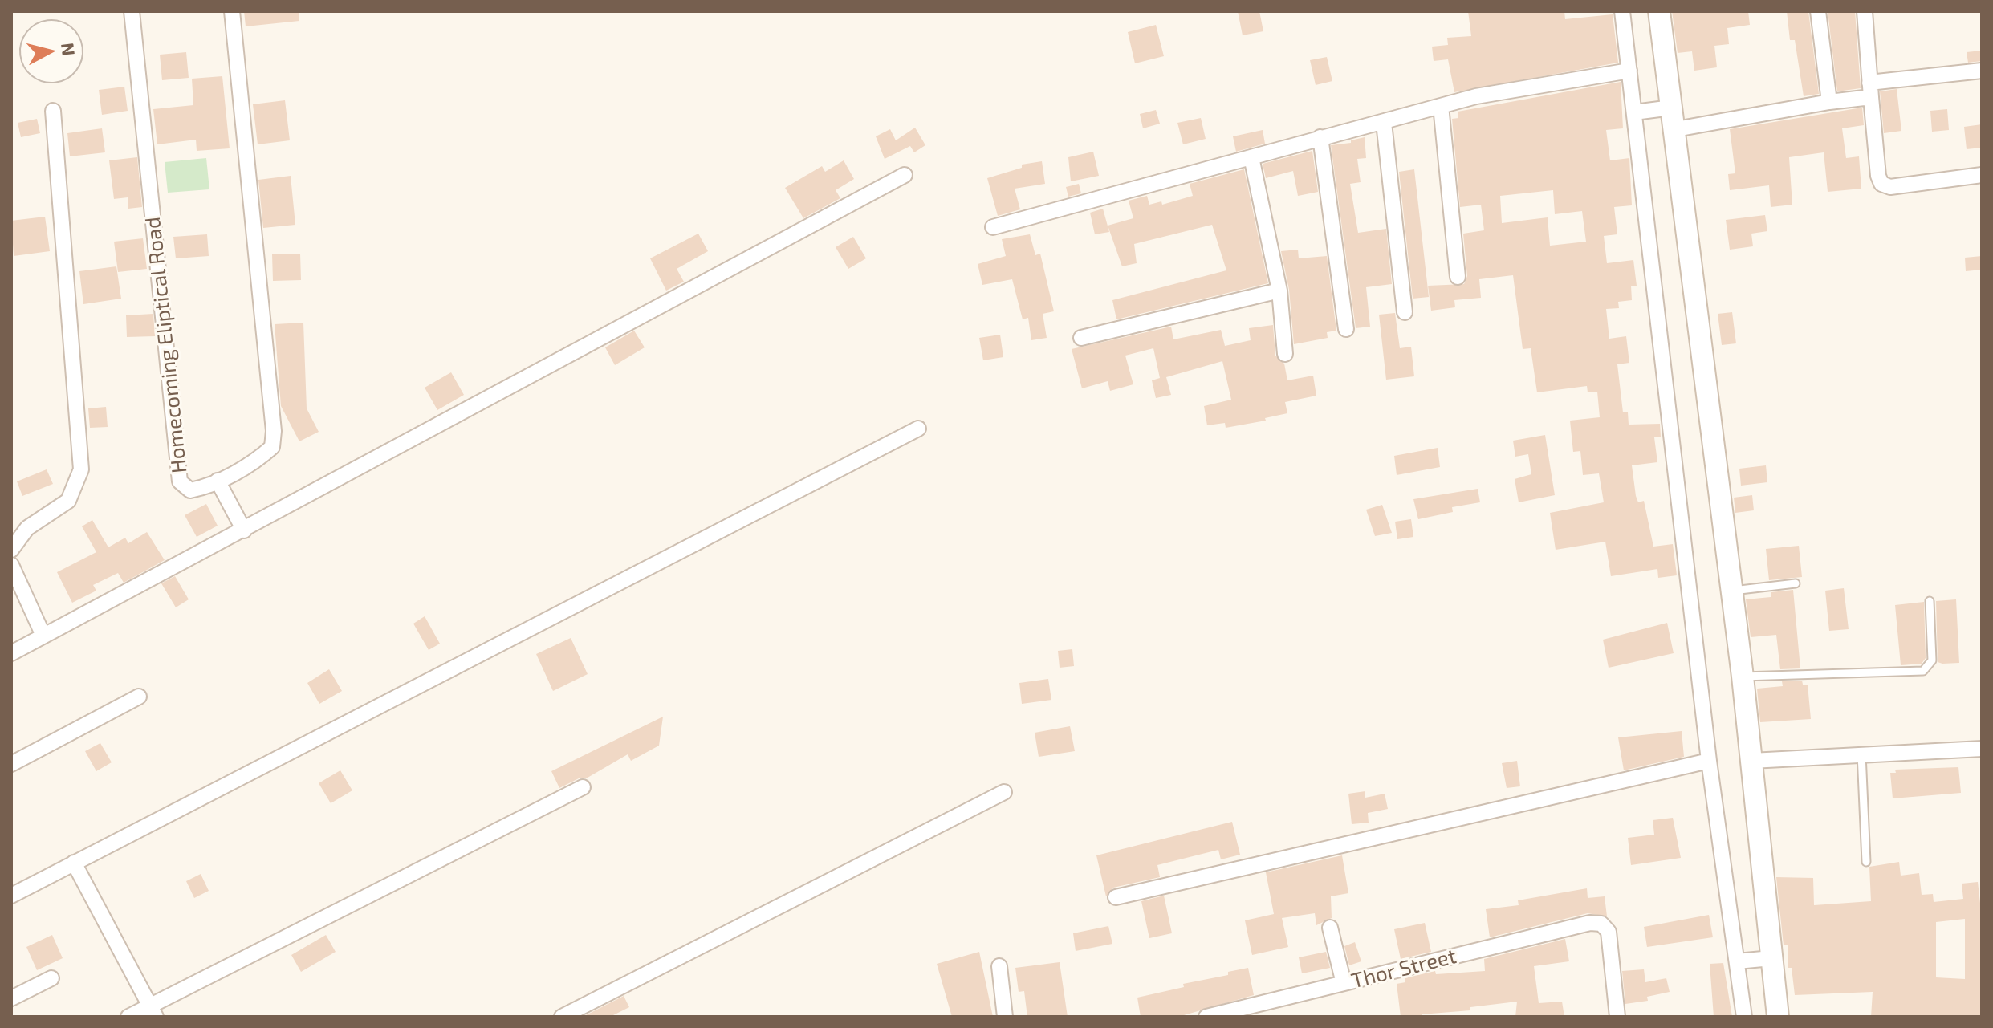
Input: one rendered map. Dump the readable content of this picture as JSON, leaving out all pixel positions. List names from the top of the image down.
{
  "streets": {
    "street": ["Homecoming Eliptical Road", "Thor Street"]
  },
  "north": "right"
}
